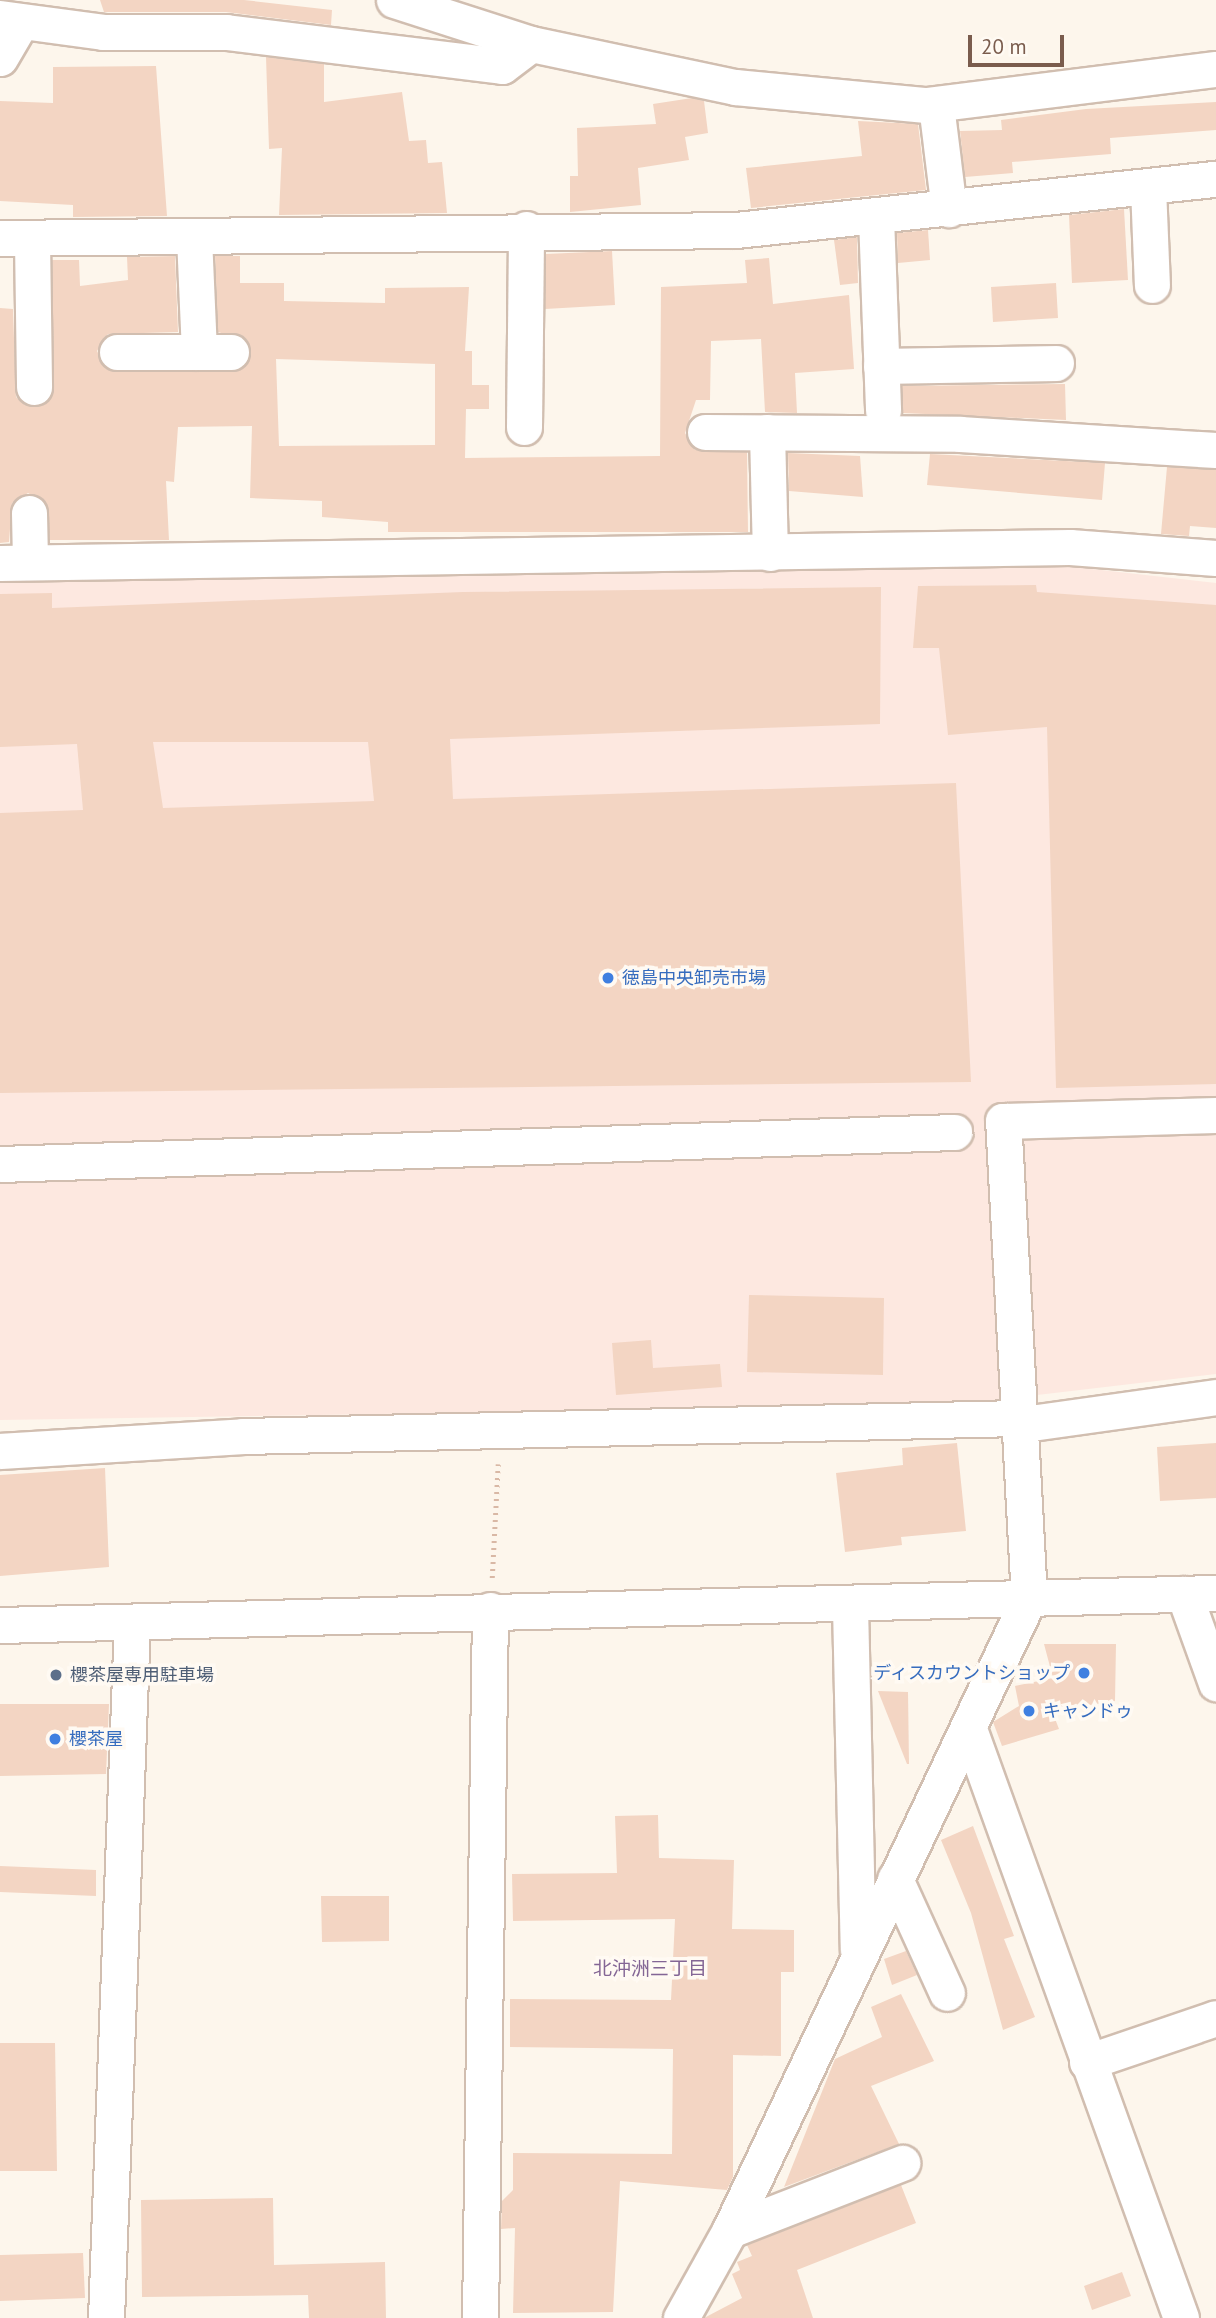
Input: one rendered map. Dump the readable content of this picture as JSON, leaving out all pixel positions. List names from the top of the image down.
{
  "districts": ["北沖洲三丁目"],
  "places": [
    "徳島中央卸売市場",
    "ディスカウントショップ",
    "櫻茶屋専用駐車場",
    "キャンドゥ",
    "櫻茶屋"
  ],
  "scale_bar": "20 m"
}
